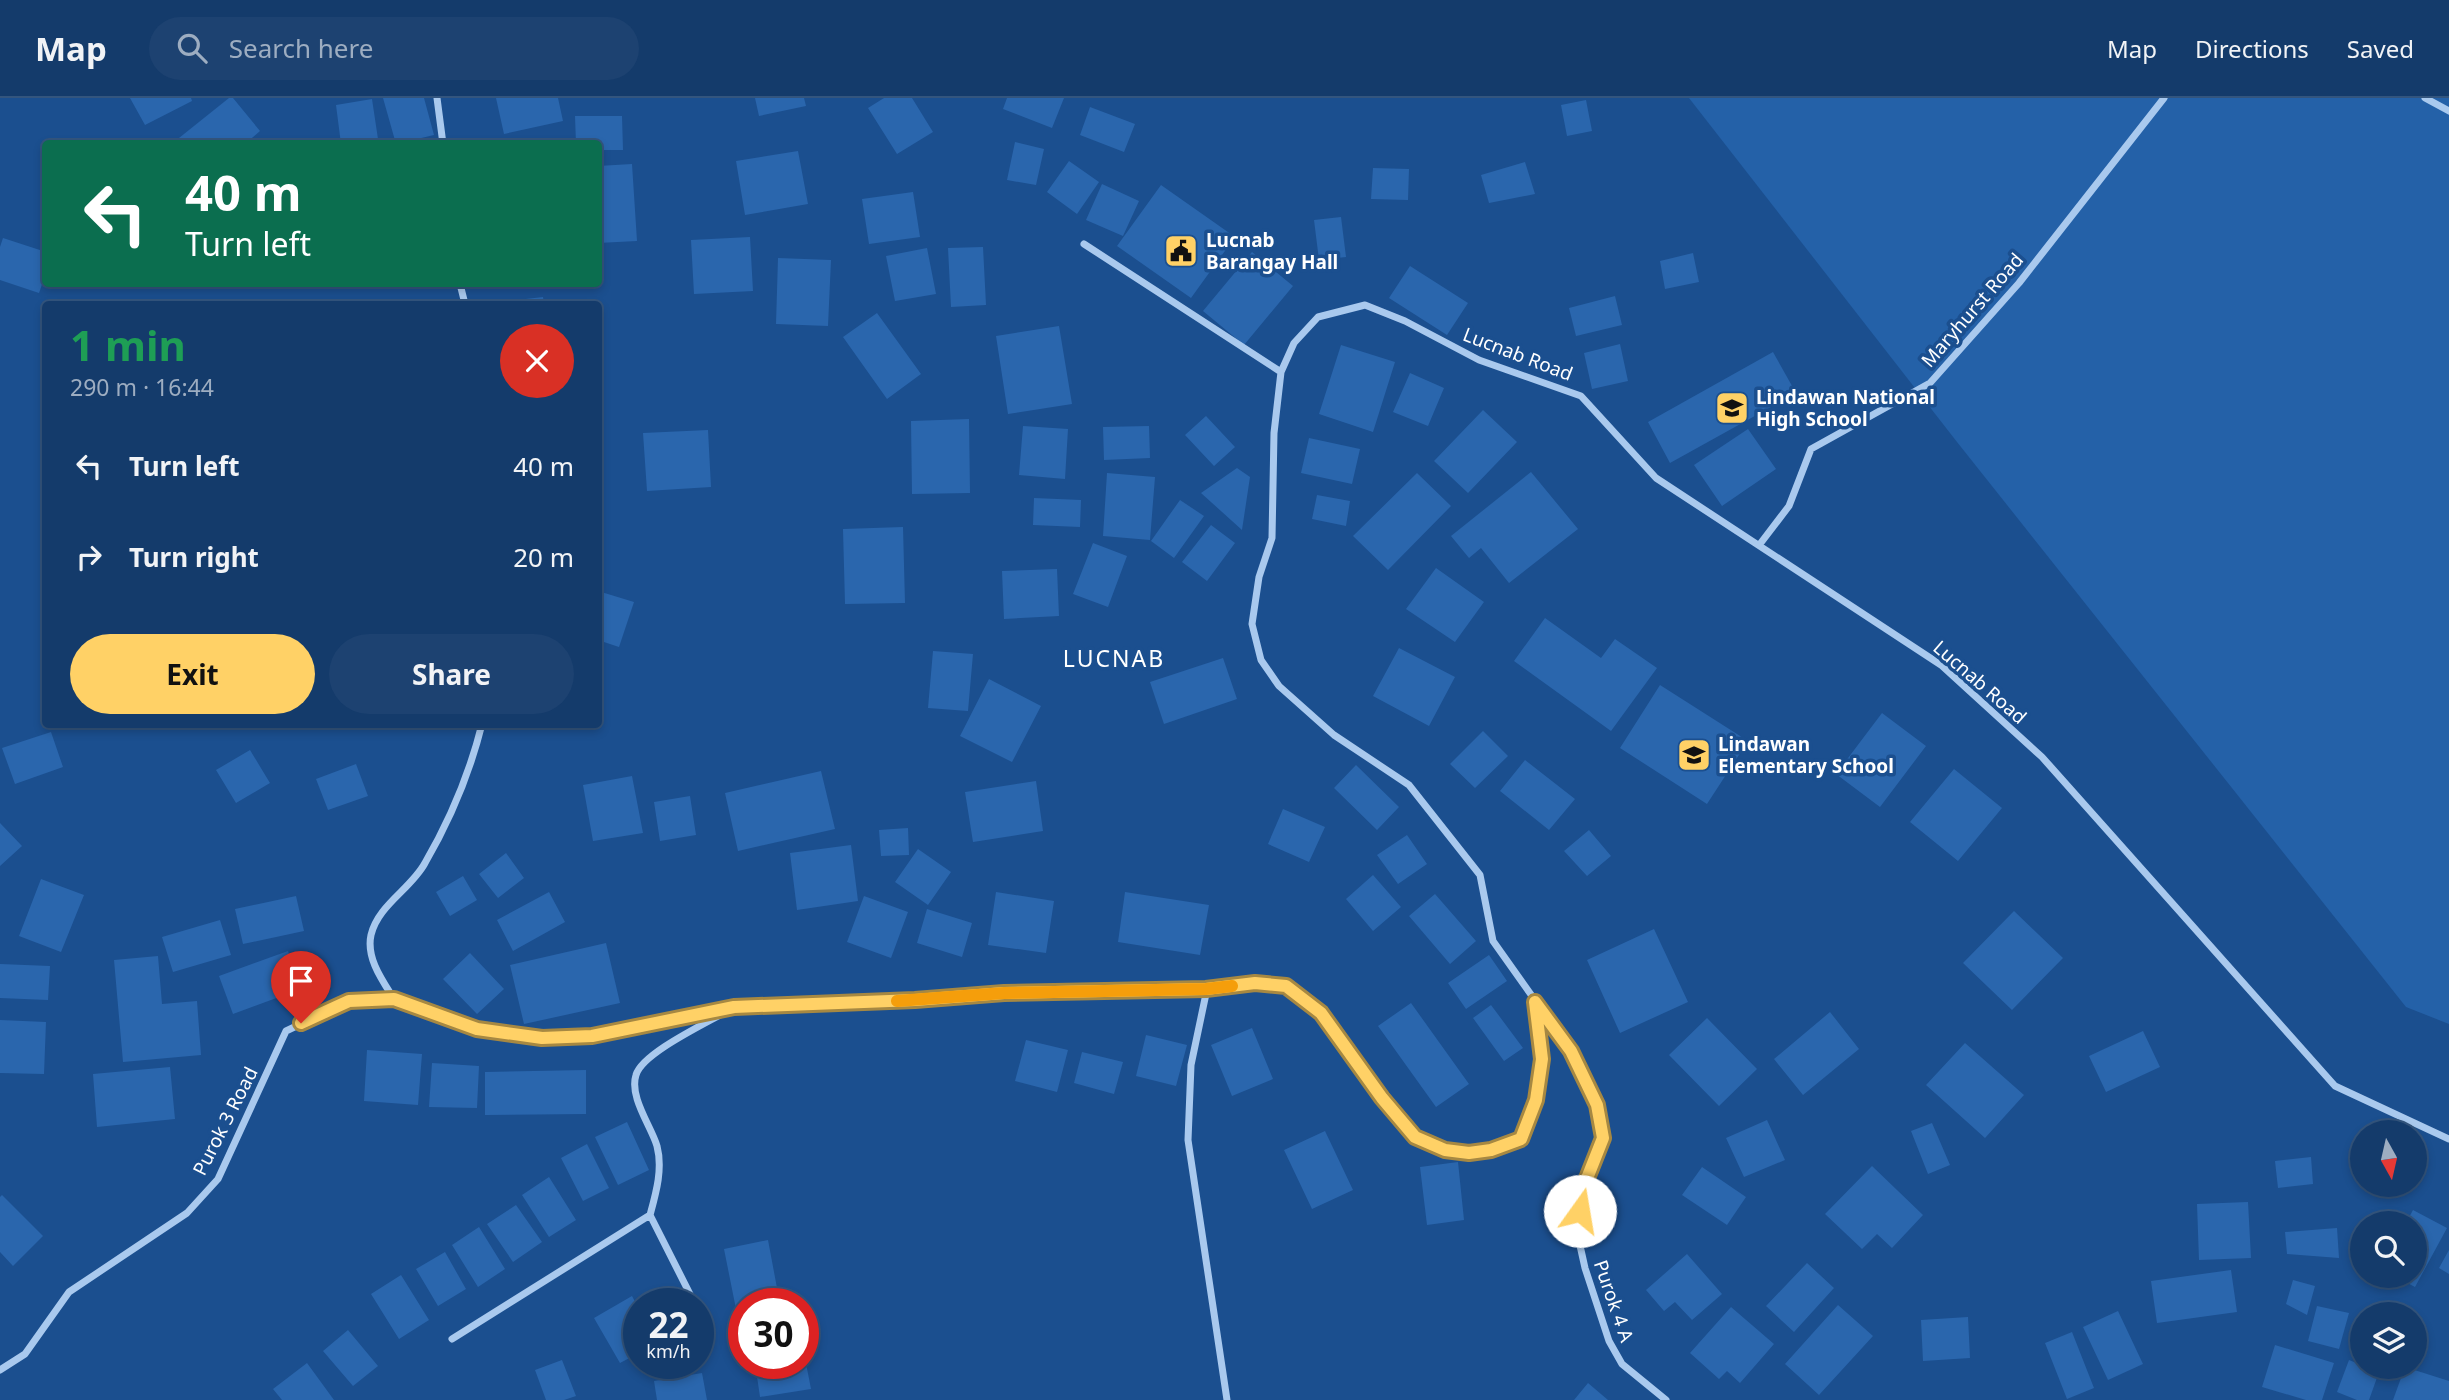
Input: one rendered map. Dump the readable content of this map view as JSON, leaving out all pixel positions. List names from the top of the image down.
{
  "streets": {
    "street": [
      "Maryhurst Road",
      "Lucnab Road",
      "Purok 3 Road",
      "Purok 4 A"
    ]
  },
  "crossings": [
    ["Maryhurst Road", "Lucnab Road"],
    ["Lucnab Road", "Purok 4 A"]
  ],
  "districts": ["LUCNAB"],
  "places": {
    "public building": ["Lucnab Barangay Hall"],
    "school or university": ["Lindawan National High School", "Lindawan Elementary School"]
  },
  "north": "bottom",
  "page": {
    "header": "Map",
    "search": "Search here",
    "nav": ["Map", "Directions", "Saved"],
    "turn": ["40 m", "Turn left"],
    "heading": ["1 min", "290 m · 16:44"],
    "list": [
      {
        "name": "Turn left",
        "value": "40 m"
      },
      {
        "name": "Turn right",
        "value": "20 m"
      }
    ],
    "buttons": ["Exit", "Share"],
    "speed": "22 km/h",
    "limit": "30"
  }
}
